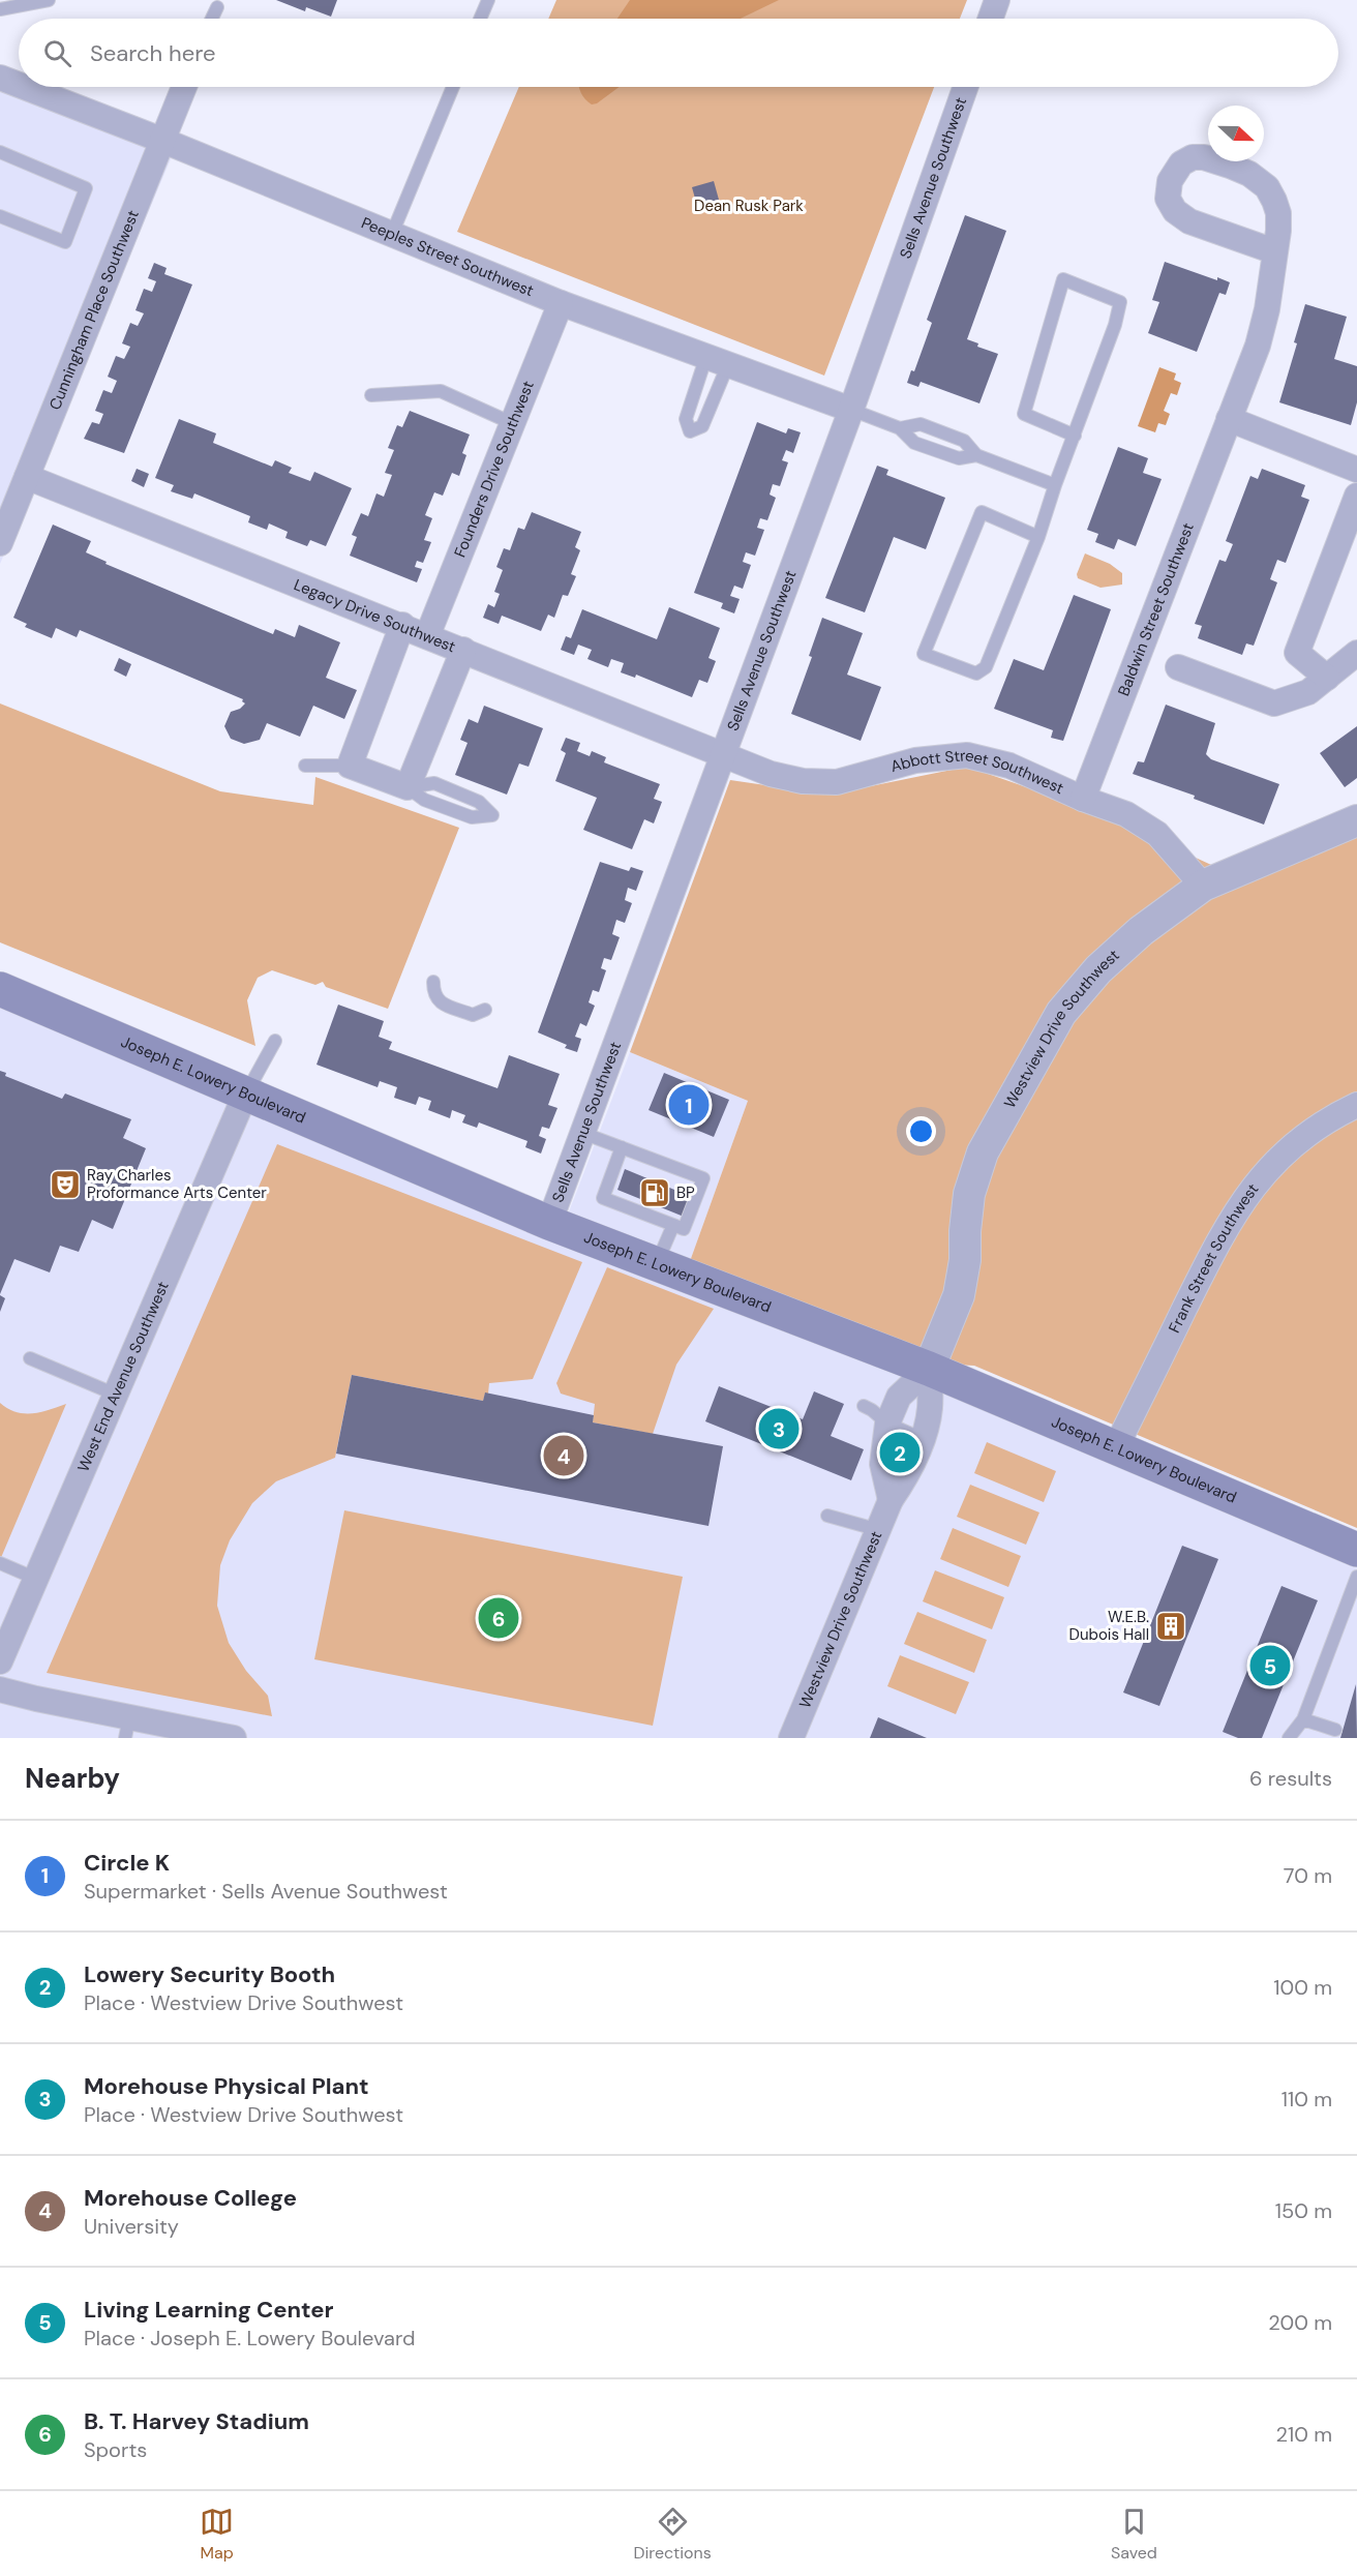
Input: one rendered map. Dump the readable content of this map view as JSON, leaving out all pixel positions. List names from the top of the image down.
{
  "streets": {
    "main road": ["Joseph E. Lowery Boulevard"],
    "street": [
      "Sells Avenue Southwest",
      "Peeples Street Southwest",
      "Cunningham Place Southwest",
      "Founders Drive Southwest",
      "Baldwin Street Southwest",
      "Legacy Drive Southwest",
      "Abbott Street Southwest",
      "Westview Drive Southwest",
      "Frank Street Southwest",
      "West End Avenue Southwest"
    ]
  },
  "crossings": [
    ["Sells Avenue Southwest", "Peeples Street Southwest"],
    ["Sells Avenue Southwest", "Legacy Drive Southwest"],
    ["Sells Avenue Southwest", "Abbott Street Southwest"],
    ["Sells Avenue Southwest", "Joseph E. Lowery Boulevard"],
    ["Peeples Street Southwest", "Cunningham Place Southwest"],
    ["Peeples Street Southwest", "Founders Drive Southwest"],
    ["Cunningham Place Southwest", "Legacy Drive Southwest"],
    ["Founders Drive Southwest", "Legacy Drive Southwest"],
    ["Baldwin Street Southwest", "Abbott Street Southwest"],
    ["Legacy Drive Southwest", "Abbott Street Southwest"],
    ["Abbott Street Southwest", "Westview Drive Southwest"],
    ["Westview Drive Southwest", "Joseph E. Lowery Boulevard"],
    ["Joseph E. Lowery Boulevard", "Frank Street Southwest"],
    ["Joseph E. Lowery Boulevard", "West End Avenue Southwest"]
  ],
  "parks": ["Dean Rusk Park"],
  "places": {
    "theatre": ["Ray Charles Proformance Arts Center"],
    "fuel station": ["BP"],
    "building": ["W.E.B. Dubois Hall"]
  },
  "north": "right",
  "page": {
    "search": "Search here",
    "pins": [
      "1",
      "3",
      "2",
      "4",
      "6",
      "5"
    ],
    "heading": ["Nearby", "6 results"],
    "list": [
      {
        "mark": "1",
        "name": "Circle K",
        "note": "Supermarket · Sells Avenue Southwest",
        "value": "70 m"
      },
      {
        "mark": "2",
        "name": "Lowery Security Booth",
        "note": "Place · Westview Drive Southwest",
        "value": "100 m"
      },
      {
        "mark": "3",
        "name": "Morehouse Physical Plant",
        "note": "Place · Westview Drive Southwest",
        "value": "110 m"
      },
      {
        "mark": "4",
        "name": "Morehouse College",
        "note": "University",
        "value": "150 m"
      },
      {
        "mark": "5",
        "name": "Living Learning Center",
        "note": "Place · Joseph E. Lowery Boulevard",
        "value": "200 m"
      },
      {
        "mark": "6",
        "name": "B. T. Harvey Stadium",
        "note": "Sports",
        "value": "210 m"
      }
    ],
    "nav": ["Map", "Directions", "Saved"]
  }
}
